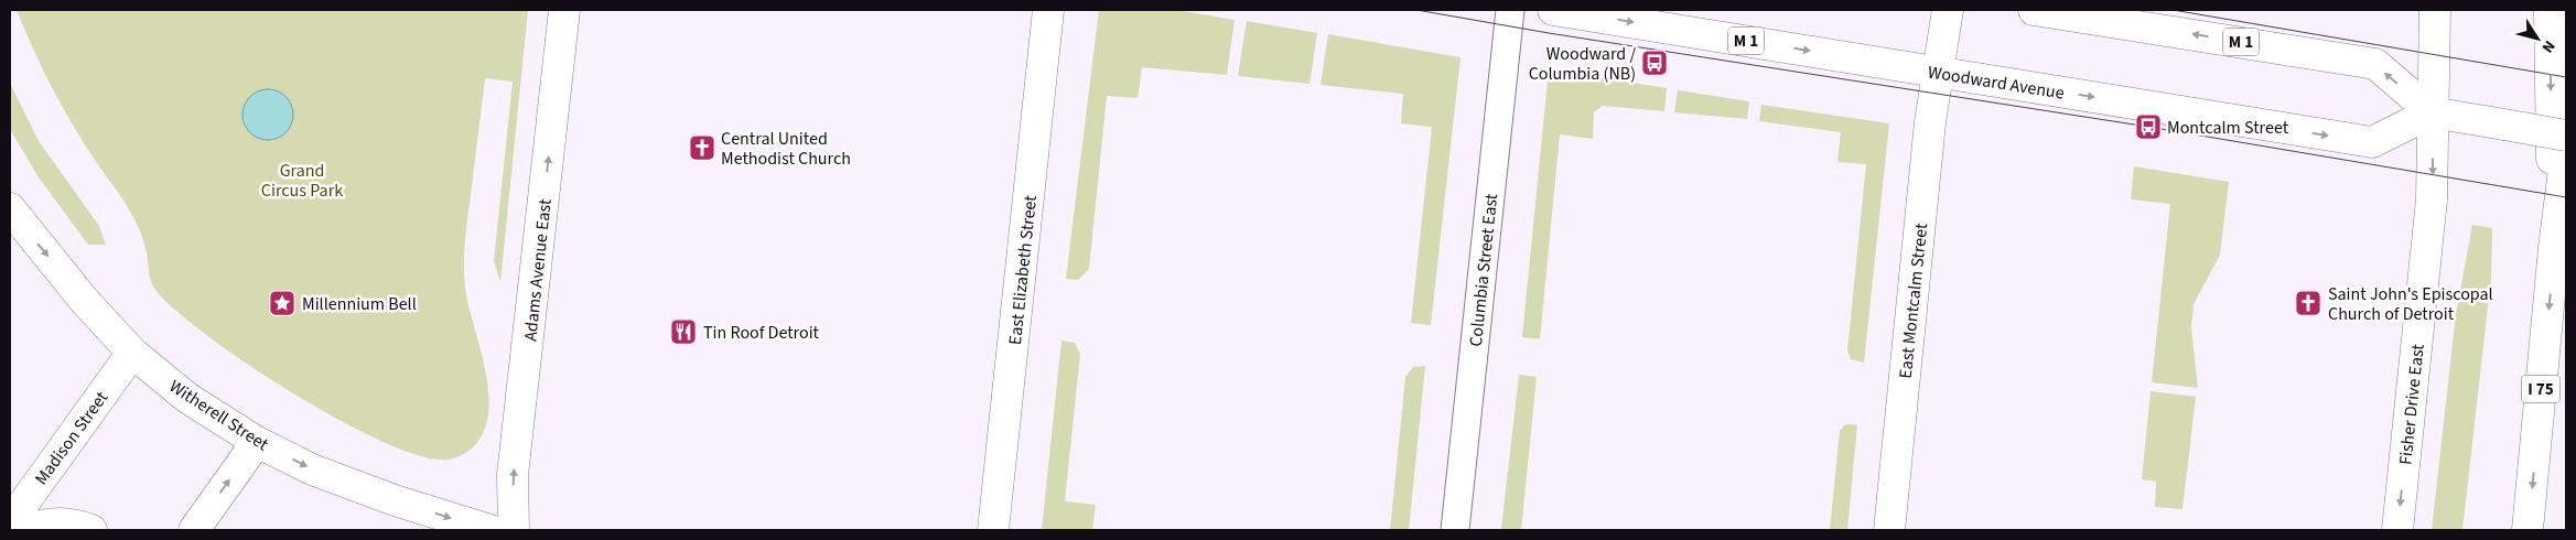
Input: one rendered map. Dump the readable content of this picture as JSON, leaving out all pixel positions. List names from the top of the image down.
{
  "streets": {
    "main road": [
      "M 1",
      "Woodward Avenue",
      "Adams Avenue East",
      "East Elizabeth Street",
      "East Montcalm Street",
      "I 75",
      "Fisher Drive East",
      "Witherell Street",
      "Madison Street"
    ],
    "street": ["Columbia Street East"]
  },
  "crossings": [
    ["M 1", "Woodward Avenue"],
    ["M 1", "Fisher Drive East"],
    ["Woodward Avenue", "East Montcalm Street"],
    ["Woodward Avenue", "Fisher Drive East"],
    ["Witherell Street", "Madison Street"]
  ],
  "one_way": ["Adams Avenue East", "Witherell Street"],
  "parks": ["Grand Circus Park"],
  "places": {
    "bus stop": ["Woodward / Columbia (NB)", "Montcalm Street"],
    "church": ["Central United Methodist Church", "Saint John's Episcopal Church of Detroit"],
    "place": ["Millennium Bell"],
    "restaurant": ["Tin Roof Detroit"]
  },
  "north": "bottom right"
}
